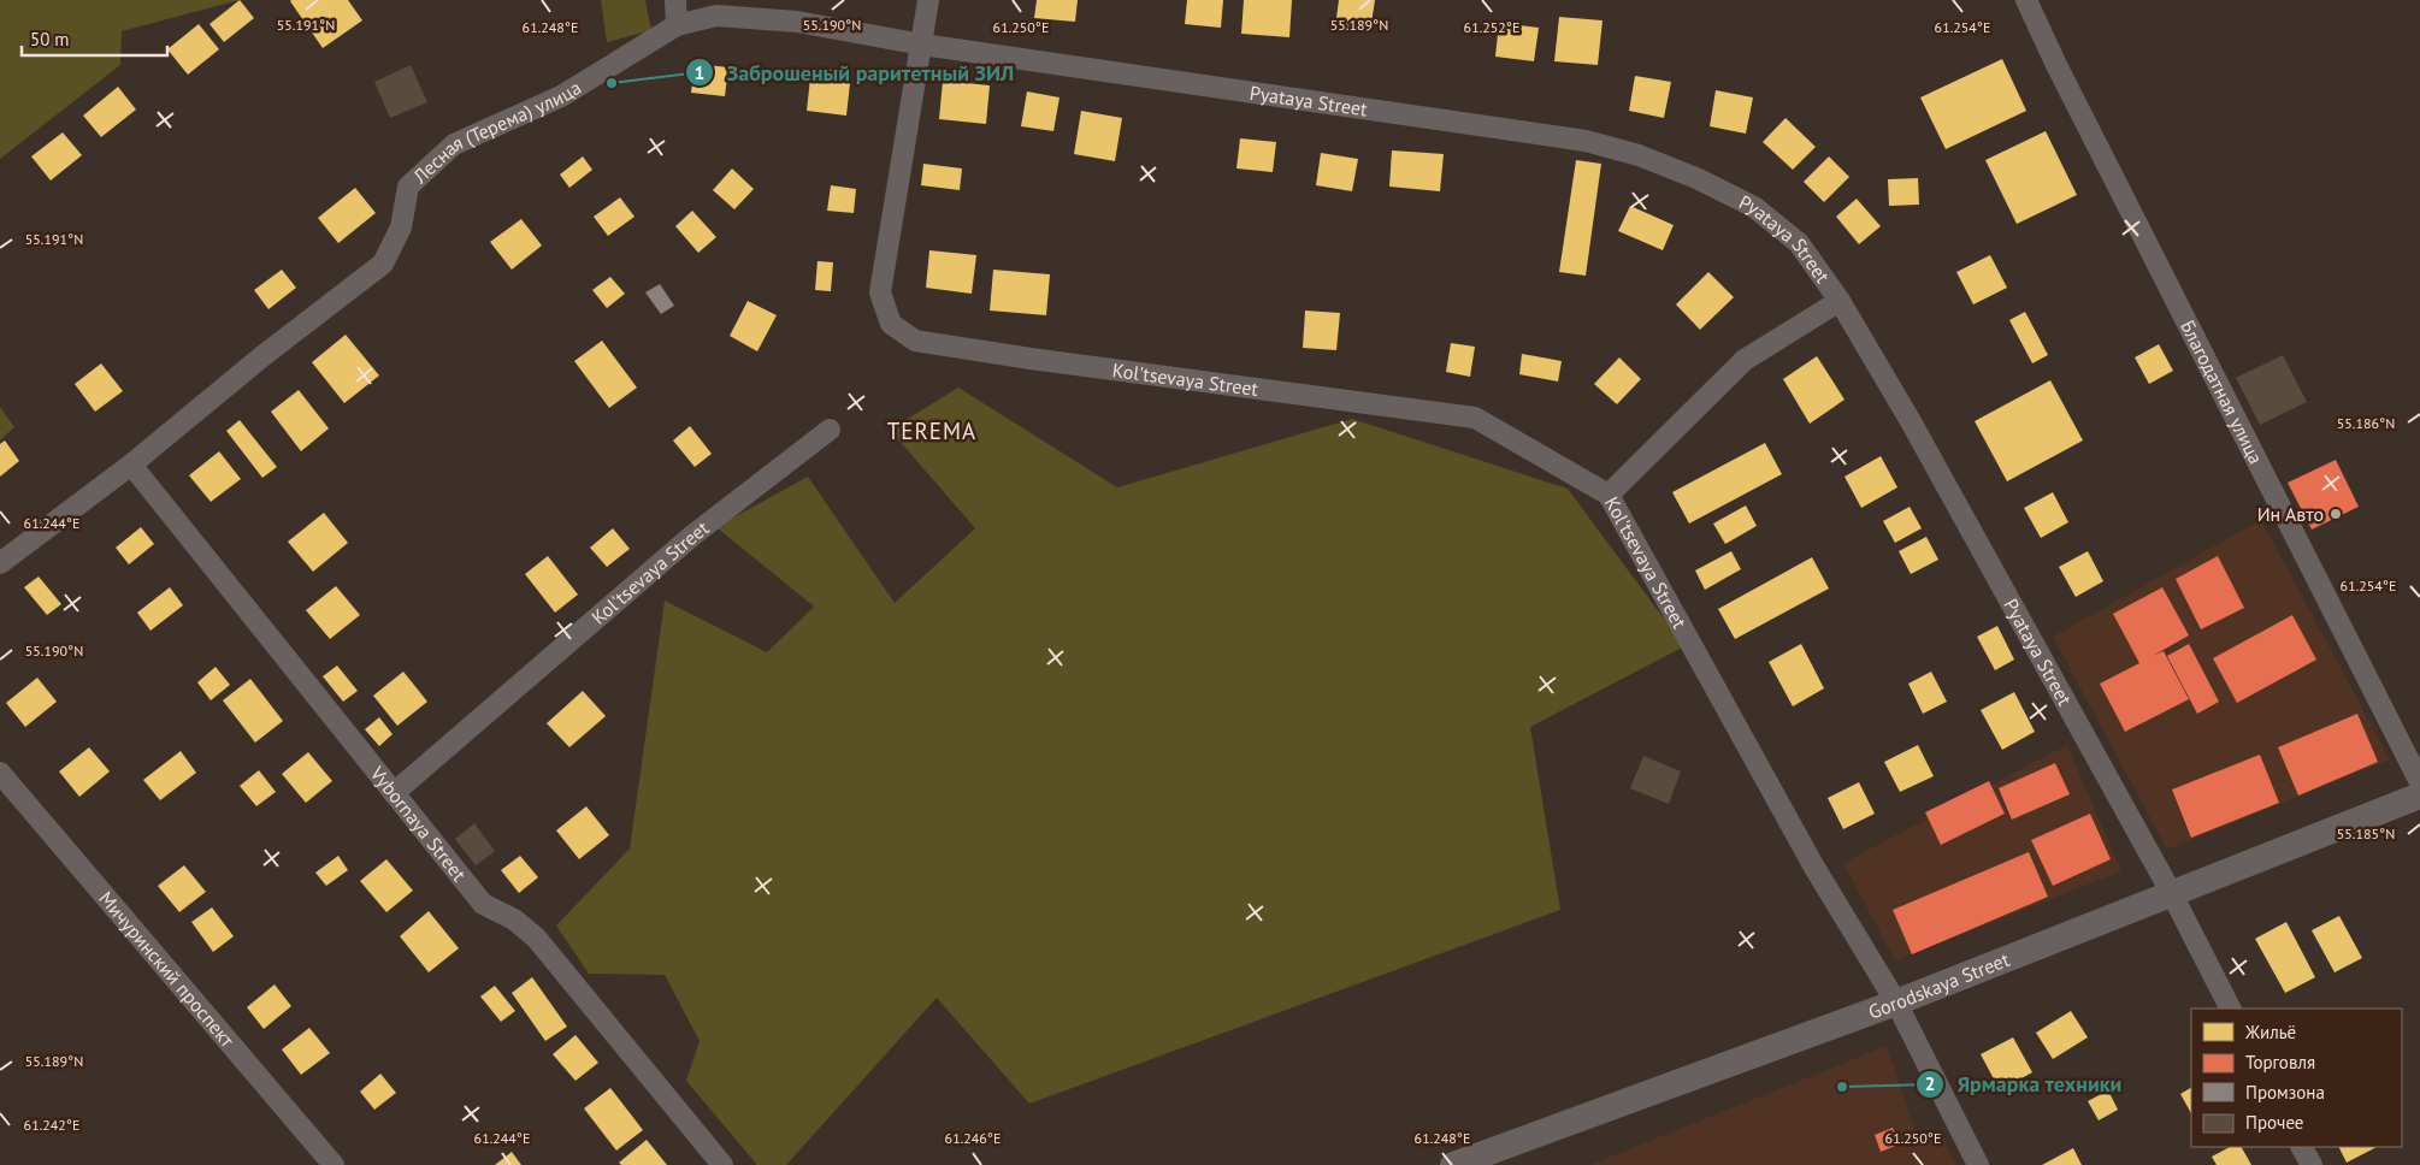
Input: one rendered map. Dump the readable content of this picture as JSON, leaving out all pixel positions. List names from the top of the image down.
{
  "streets": {
    "street": [
      "Pyataya Street",
      "Лесная (Терема) улица",
      "Kol'tsevaya Street",
      "Благодатная улица",
      "Vybornaya Street",
      "Мичуринский проспект",
      "Gorodskaya Street"
    ]
  },
  "crossings": [
    ["Pyataya Street", "Лесная (Терема) улица"],
    ["Pyataya Street", "Kol'tsevaya Street"],
    ["Pyataya Street", "Gorodskaya Street"],
    ["Лесная (Терема) улица", "Kol'tsevaya Street"],
    ["Лесная (Терема) улица", "Vybornaya Street"],
    ["Kol'tsevaya Street", "Vybornaya Street"],
    ["Kol'tsevaya Street", "Gorodskaya Street"]
  ],
  "districts": ["TEREMA"],
  "places": ["Заброшеный раритетный ЗИЛ", "Ин Авто", "Ярмарка техники"],
  "legend": [
    "Жильё",
    "Торговля",
    "Промзона",
    "Прочее"
  ],
  "scale_bar": "50 m",
  "coordinates": [
    "55.190°N",
    "55.191°N",
    "55.189°N",
    "61.248°E",
    "61.250°E",
    "61.252°E",
    "61.254°E",
    "55.186°N",
    "61.244°E",
    "55.185°N",
    "61.242°E",
    "61.246°E"
  ]
}
